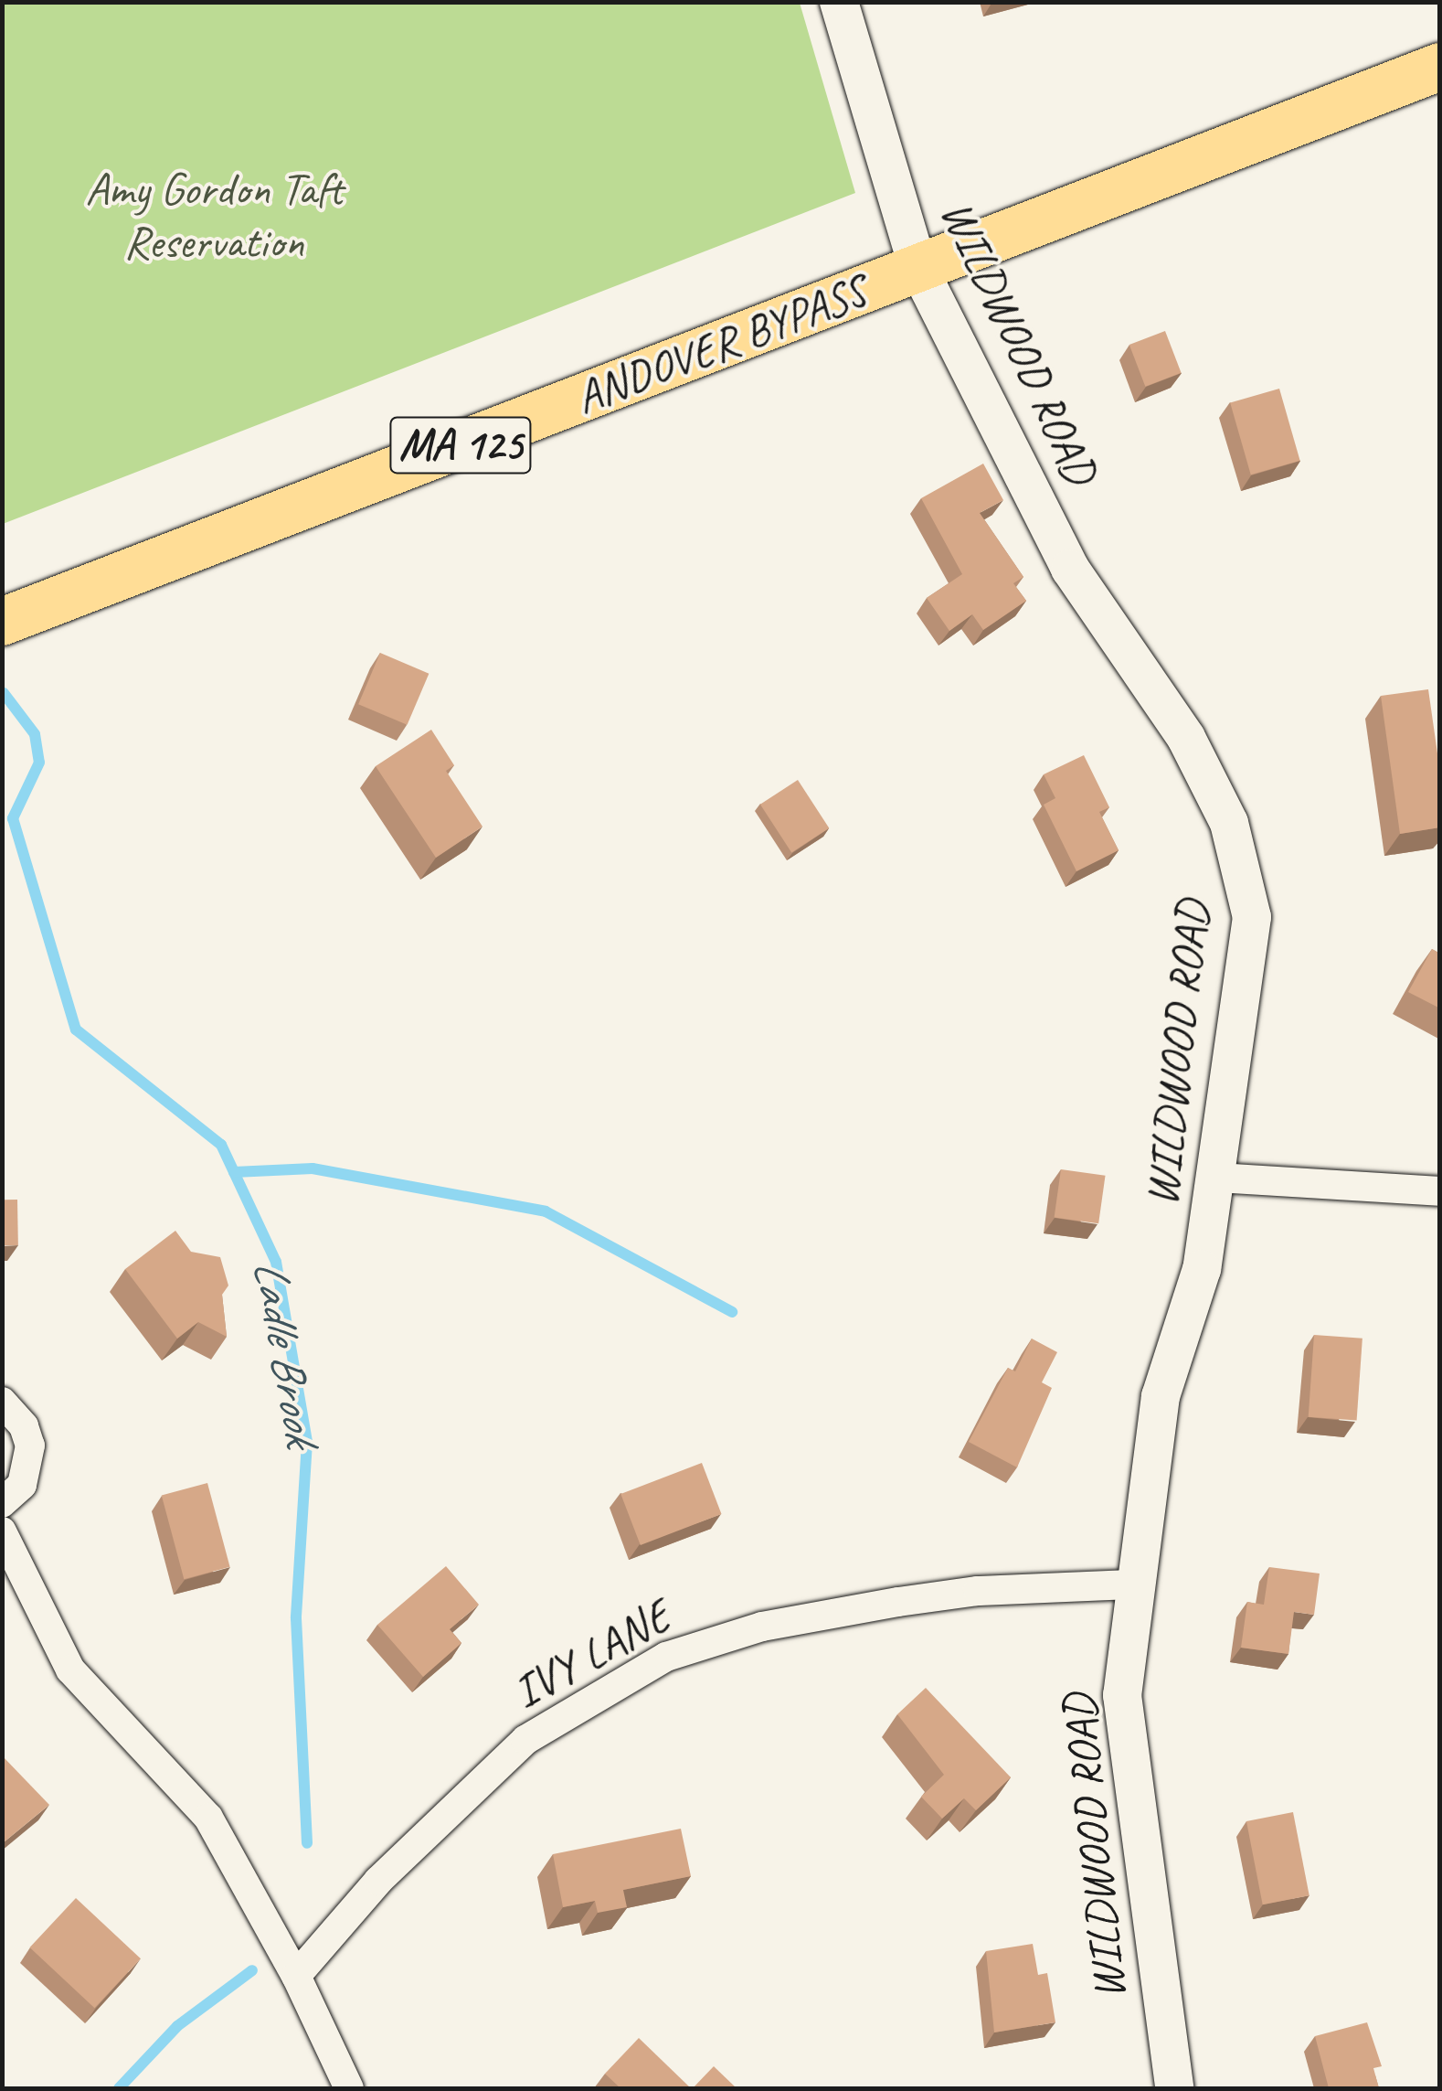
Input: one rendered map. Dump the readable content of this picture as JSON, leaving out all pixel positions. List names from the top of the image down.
{
  "streets": {
    "main road": ["ANDOVER BYPASS", "MA 125"],
    "street": ["WILDWOOD ROAD", "IVY LANE"]
  },
  "crossings": [
    ["WILDWOOD ROAD", "ANDOVER BYPASS"],
    ["WILDWOOD ROAD", "IVY LANE"]
  ],
  "water": ["Ladle Brook"],
  "parks": ["Amy Gordon Taft Reservation"]
}
